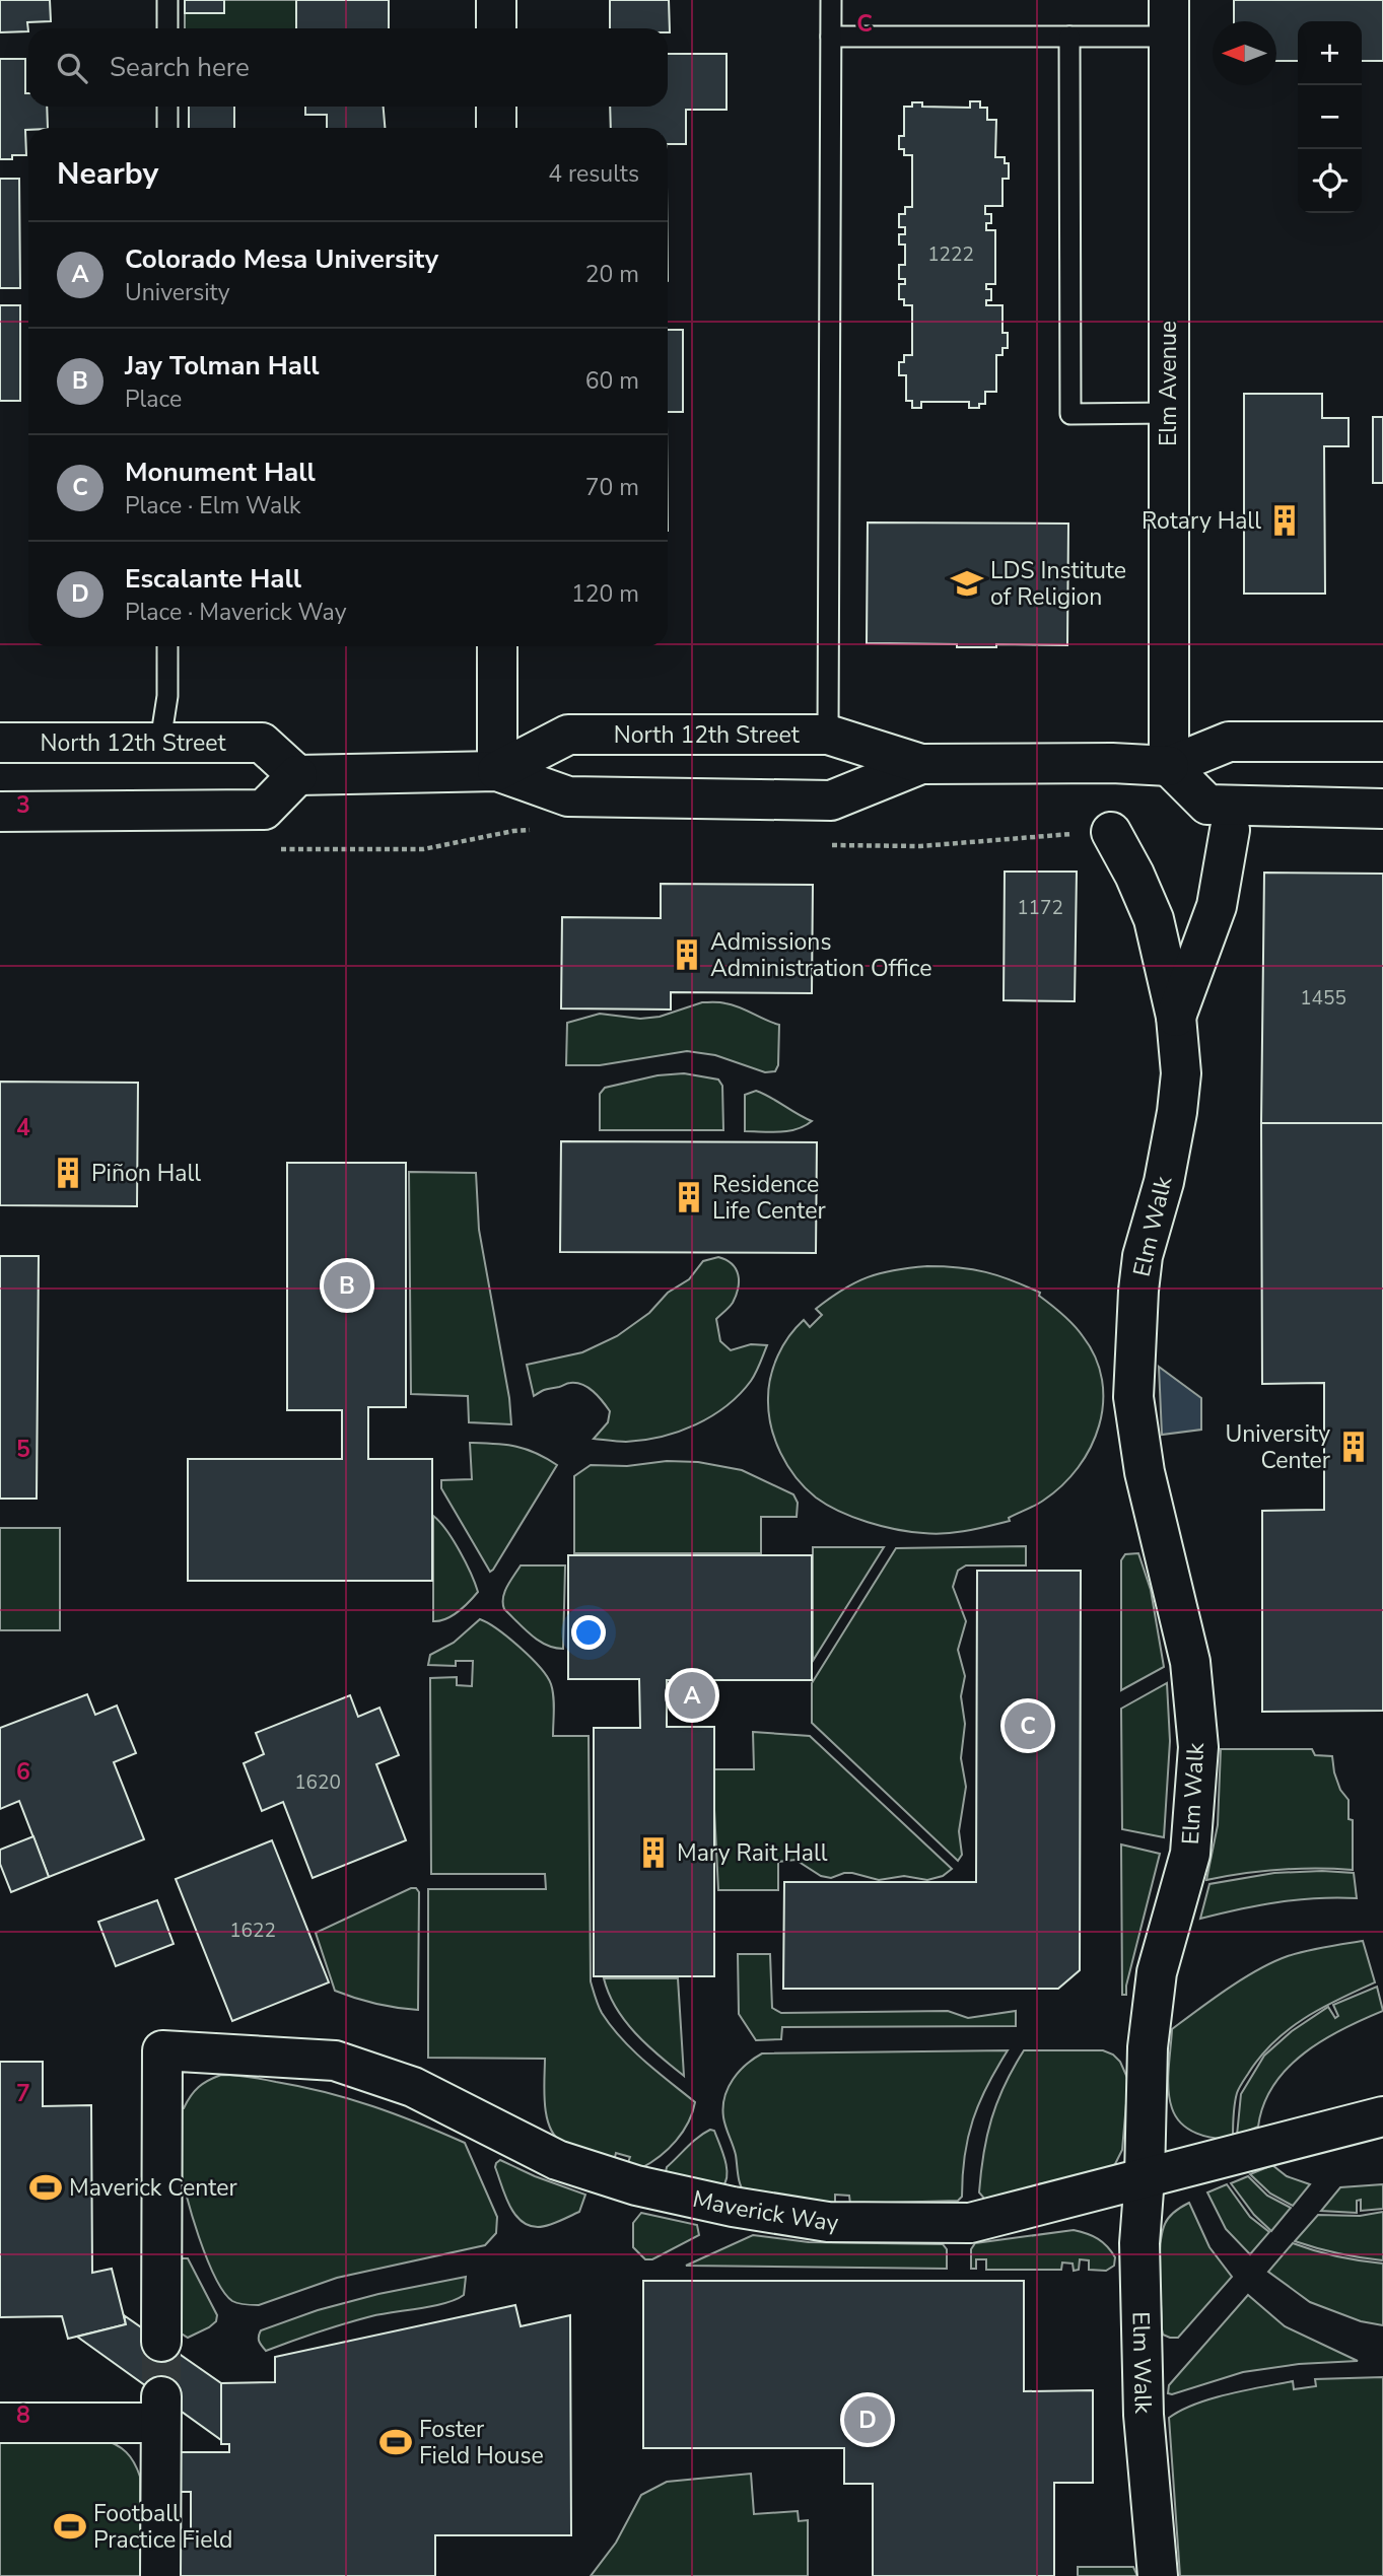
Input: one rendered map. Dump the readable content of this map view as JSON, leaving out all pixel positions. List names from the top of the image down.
{
  "streets": {
    "street": [
      "Elm Avenue",
      "North 12th Street",
      "Elm Walk",
      "Maverick Way"
    ]
  },
  "crossings": [
    ["Elm Avenue", "North 12th Street"],
    ["Elm Walk", "Maverick Way"]
  ],
  "places": {
    "building": [
      "Rotary Hall",
      "Admissions Administration Office",
      "Piñon Hall",
      "Residence Life Center",
      "University Center",
      "Mary Rait Hall"
    ],
    "school or university": ["LDS Institute of Religion"],
    "sports": ["Maverick Center", "Foster Field House", "Football Practice Field"]
  },
  "house_numbers": [
    "1222",
    "1172",
    "1455",
    "1620",
    "1622"
  ],
  "north": "left",
  "page": {
    "map_buttons": ["+", "−"],
    "search": "Search here",
    "heading": ["Nearby", "4 results"],
    "list": [
      {
        "mark": "A",
        "name": "Colorado Mesa University",
        "note": "University",
        "value": "20 m"
      },
      {
        "mark": "B",
        "name": "Jay Tolman Hall",
        "note": "Place",
        "value": "60 m"
      },
      {
        "mark": "C",
        "name": "Monument Hall",
        "note": "Place · Elm Walk",
        "value": "70 m"
      },
      {
        "mark": "D",
        "name": "Escalante Hall",
        "note": "Place · Maverick Way",
        "value": "120 m"
      }
    ],
    "pins": [
      "B",
      "A",
      "C",
      "D"
    ]
  },
  "grid": {
    "columns": ["C"],
    "rows": [
      "3",
      "4",
      "5",
      "6",
      "7",
      "8"
    ]
  }
}
